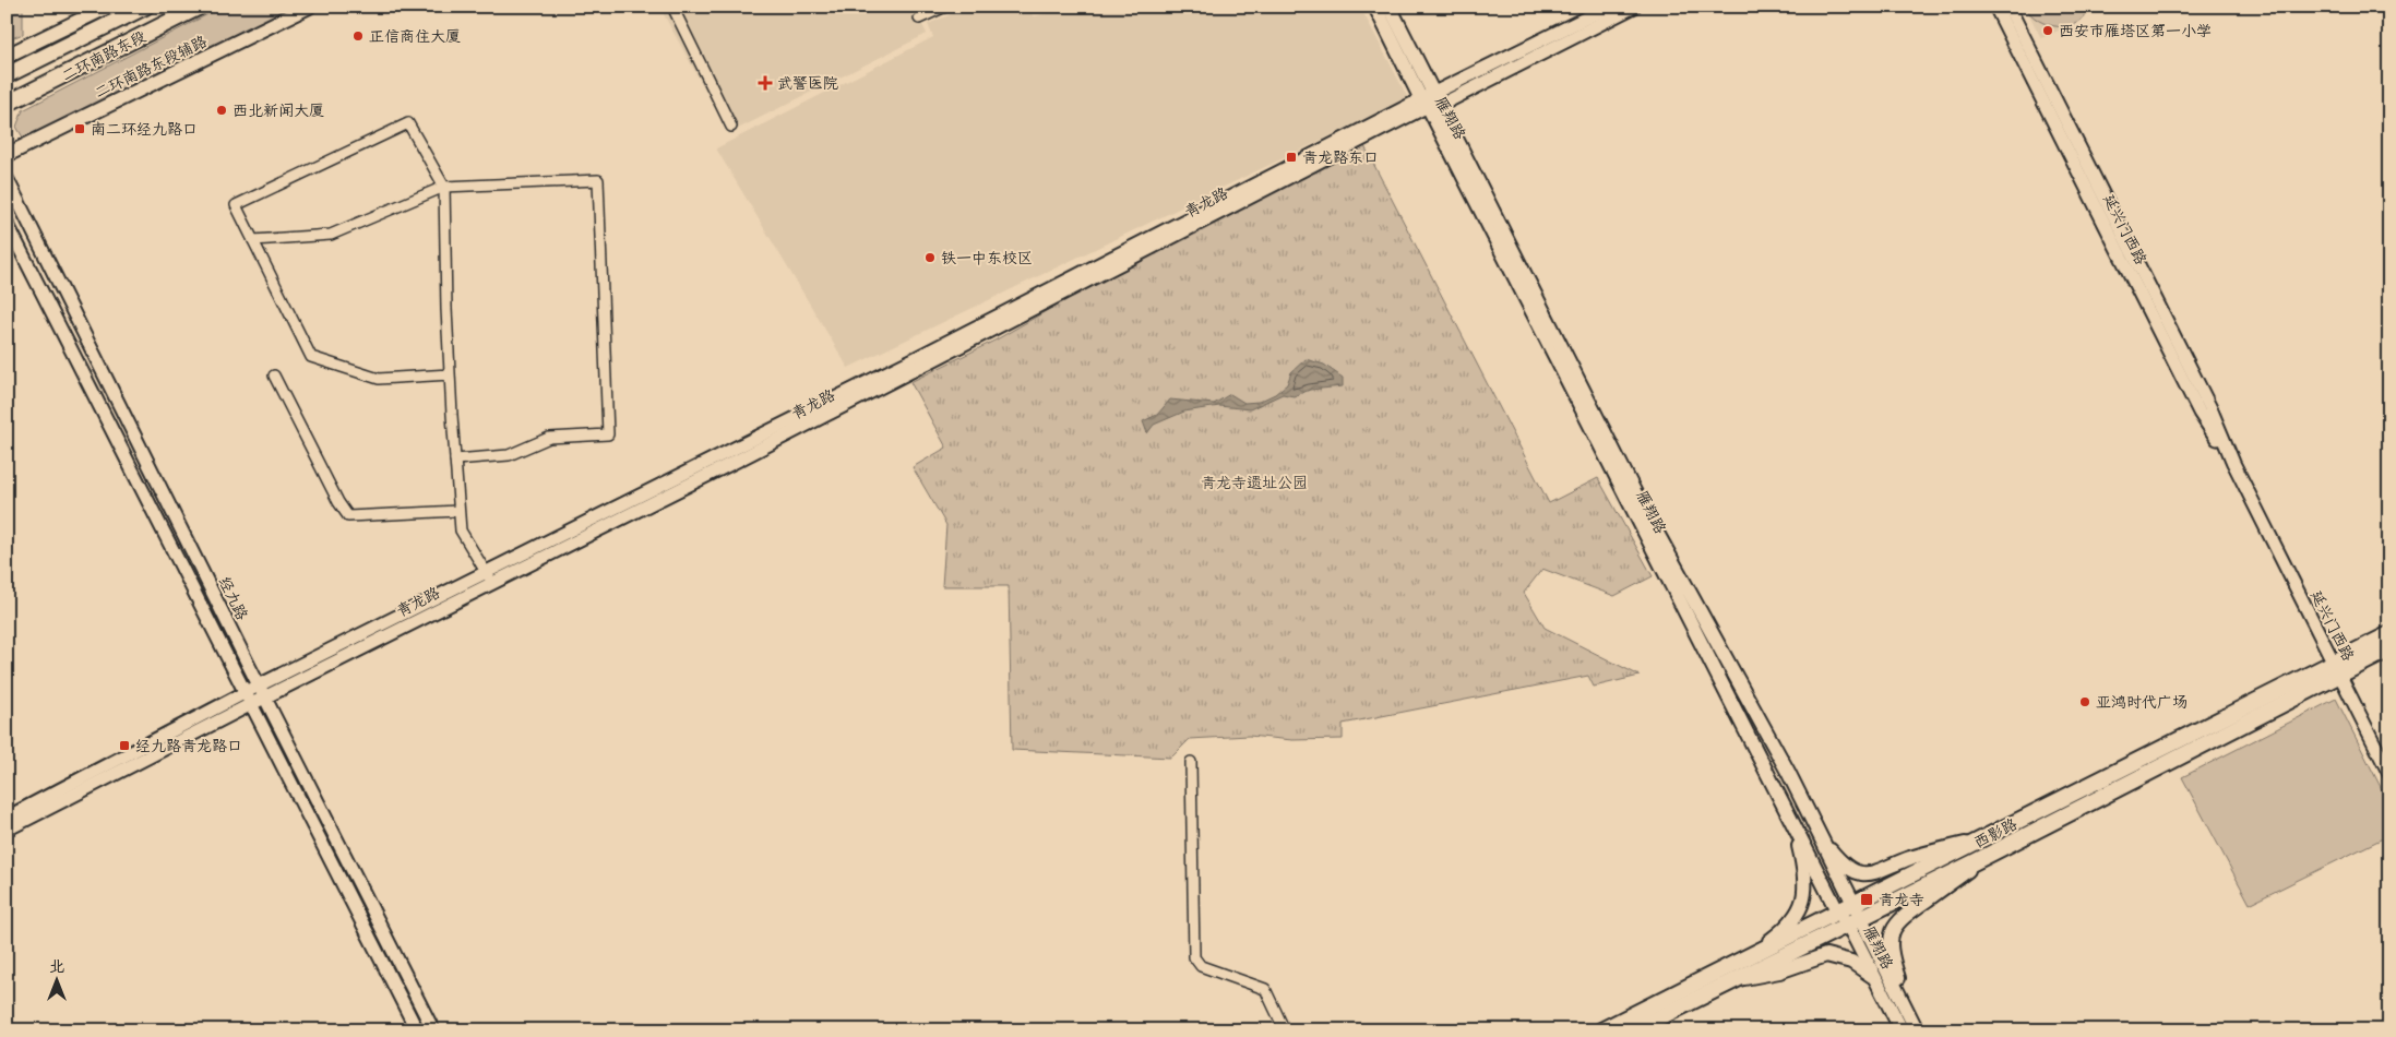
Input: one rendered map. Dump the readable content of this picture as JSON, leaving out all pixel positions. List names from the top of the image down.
{
  "streets": {
    "main road": [
      "二环南路东段",
      "二环南路东段辅路",
      "雁翔路",
      "西影路"
    ],
    "street": ["青龙路", "延兴门西路", "经九路"]
  },
  "crossings": [
    ["雁翔路", "青龙路"],
    ["雁翔路", "西影路"],
    ["青龙路", "经九路"],
    ["延兴门西路", "西影路"]
  ],
  "parks": ["青龙寺遗址公园"],
  "places": {
    "other": [
      "西安市雁塔区第一小学",
      "正信商住大厦",
      "西北新闻大厦",
      "铁一中东校区",
      "亚鸿时代广场"
    ],
    "health": ["武警医院"],
    "transit": [
      "南二环经九路口",
      "青龙路东口",
      "经九路青龙路口",
      "青龙寺"
    ]
  },
  "north": "top"
}
